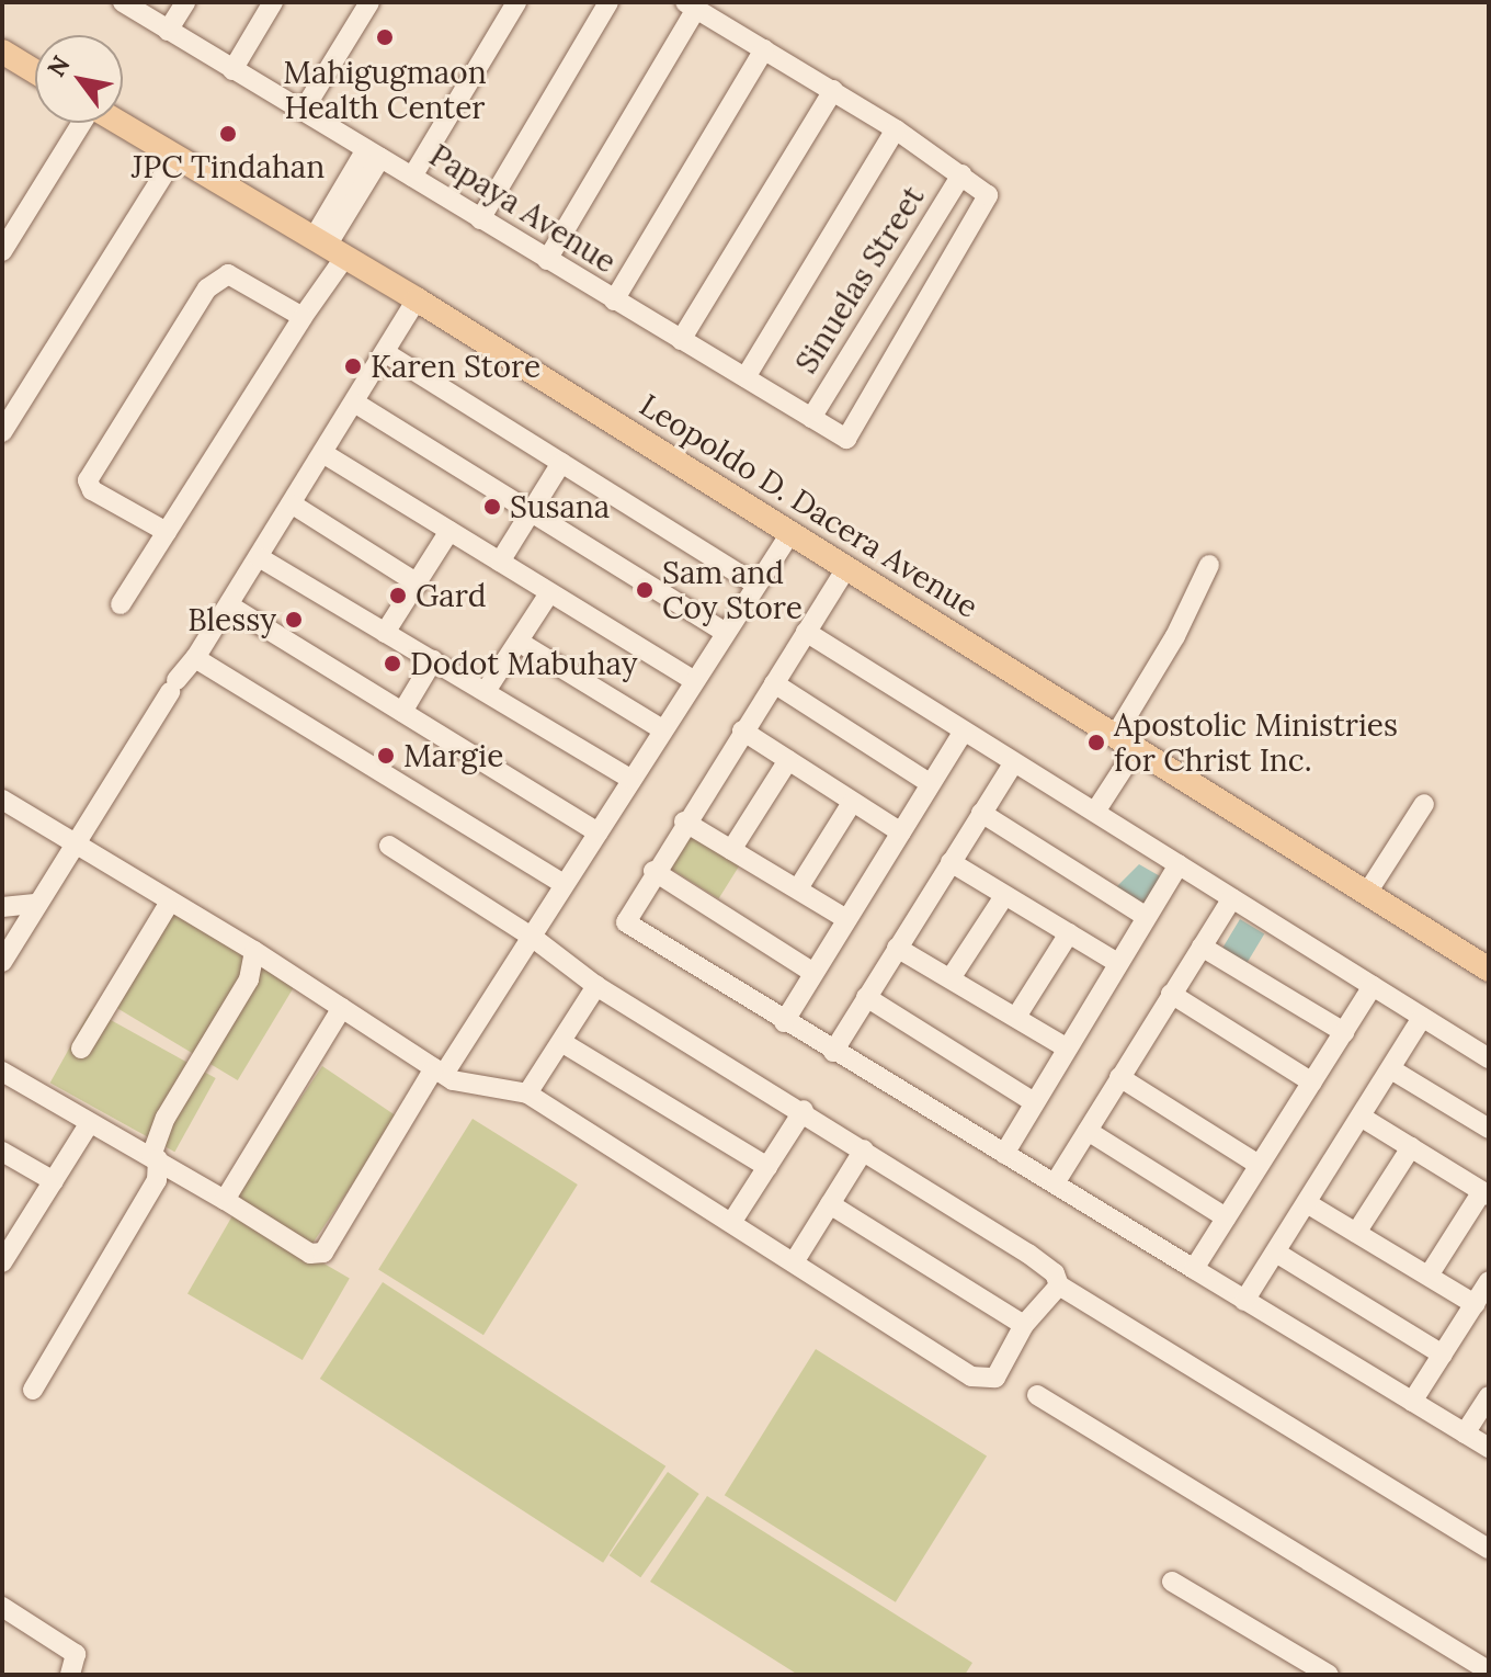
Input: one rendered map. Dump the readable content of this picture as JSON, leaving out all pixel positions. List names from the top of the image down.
{
  "streets": {
    "main road": ["Leopoldo D. Dacera Avenue"],
    "street": ["Papaya Avenue", "Sinuelas Street"]
  },
  "crossings": [
    ["Papaya Avenue", "Sinuelas Street"]
  ],
  "places": [
    "Mahigugmaon Health Center",
    "JPC Tindahan",
    "Karen Store",
    "Susana",
    "Sam and Coy Store",
    "Gard",
    "Blessy",
    "Dodot Mabuhay",
    "Apostolic Ministries for Christ Inc.",
    "Margie"
  ],
  "north": "top left"
}
